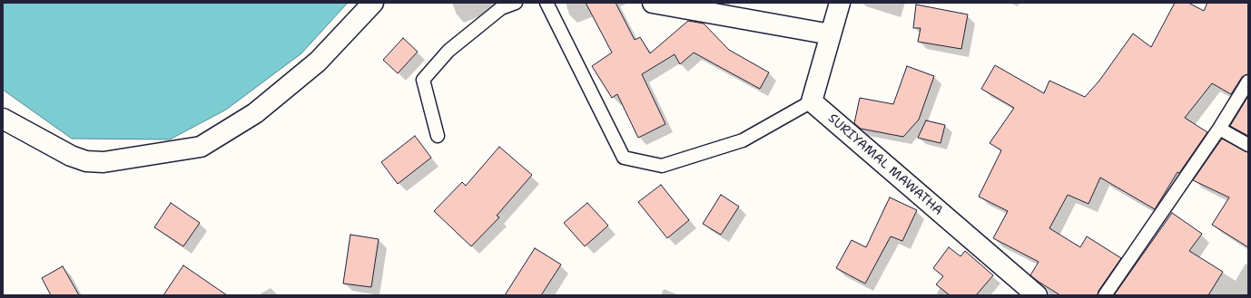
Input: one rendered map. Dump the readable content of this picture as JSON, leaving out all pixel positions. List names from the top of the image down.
{
  "streets": {
    "street": ["SURIYAMAL MAWATHA"]
  }
}
